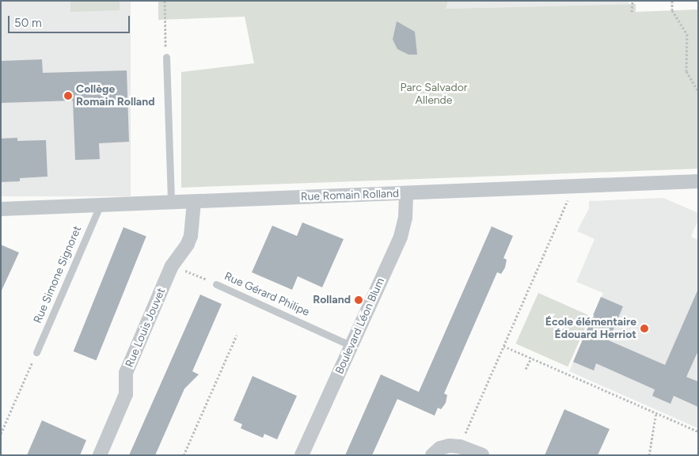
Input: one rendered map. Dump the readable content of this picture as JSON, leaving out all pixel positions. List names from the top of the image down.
{
  "streets": {
    "street": ["Rue Romain Rolland", "Boulevard Léon Blum", "Rue Louis Jouvet"],
    "lane": ["Rue Simone Signoret", "Rue Gérard Philipe"]
  },
  "crossings": [
    ["Rue Romain Rolland", "Rue Simone Signoret"],
    ["Rue Romain Rolland", "Boulevard Léon Blum"],
    ["Rue Romain Rolland", "Rue Louis Jouvet"],
    ["Rue Gérard Philipe", "Boulevard Léon Blum"],
    ["Rue Gérard Philipe", "Rue Louis Jouvet"]
  ],
  "parks": ["Parc Salvador Allende"],
  "places": ["Collège Romain Rolland", "Rolland", "École élémentaire Édouard Herriot"],
  "scale_bar": "50 m"
}
